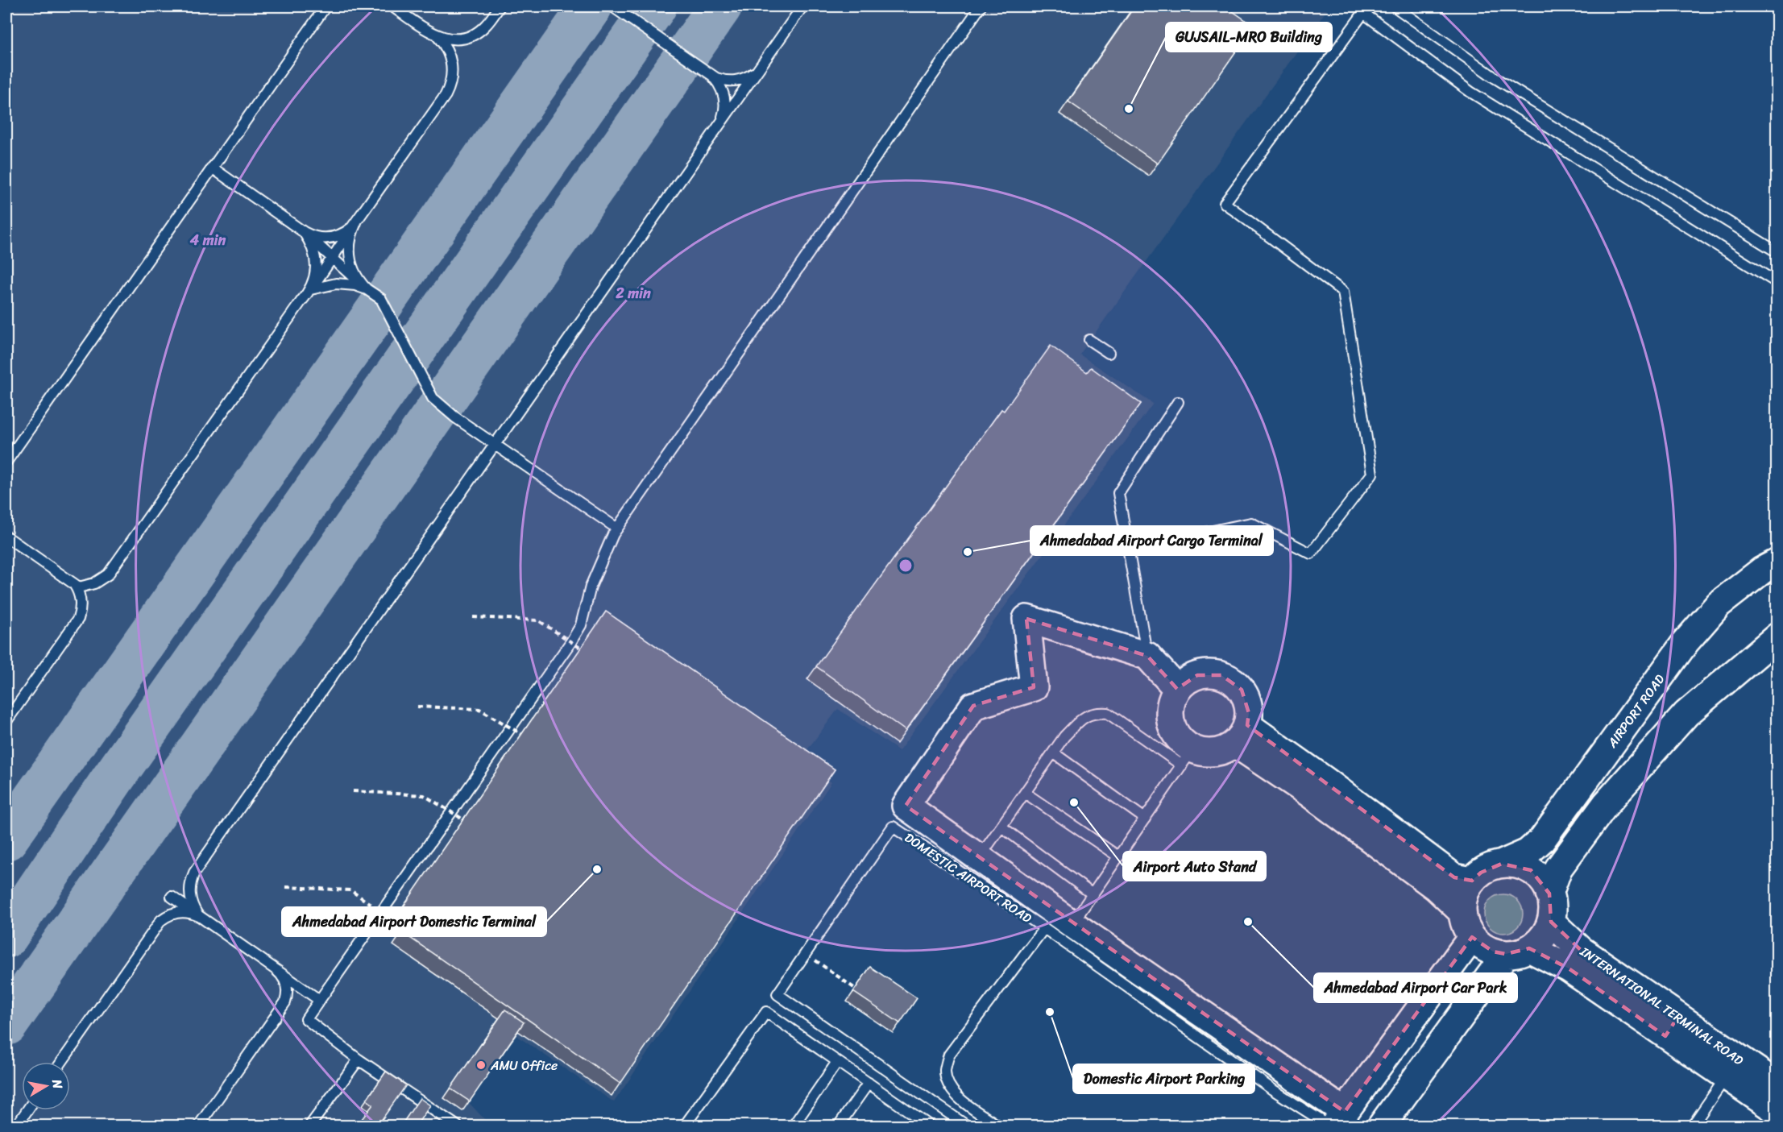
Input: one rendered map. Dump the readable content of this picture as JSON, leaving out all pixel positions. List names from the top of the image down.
{
  "streets": {
    "main road": ["AIRPORT ROAD", "INTERNATIONAL TERMINAL ROAD"],
    "lane": ["DOMESTIC AIRPORT ROAD"]
  },
  "crossings": [
    ["AIRPORT ROAD", "INTERNATIONAL TERMINAL ROAD"]
  ],
  "places": [
    "GUJSAIL-MRO Building",
    "Ahmedabad Airport Cargo Terminal",
    "Airport Auto Stand",
    "Ahmedabad Airport Domestic Terminal",
    "Ahmedabad Airport Car Park",
    "Domestic Airport Parking",
    "AMU Office"
  ],
  "north": "right",
  "rings": ["4 min", "2 min"]
}
